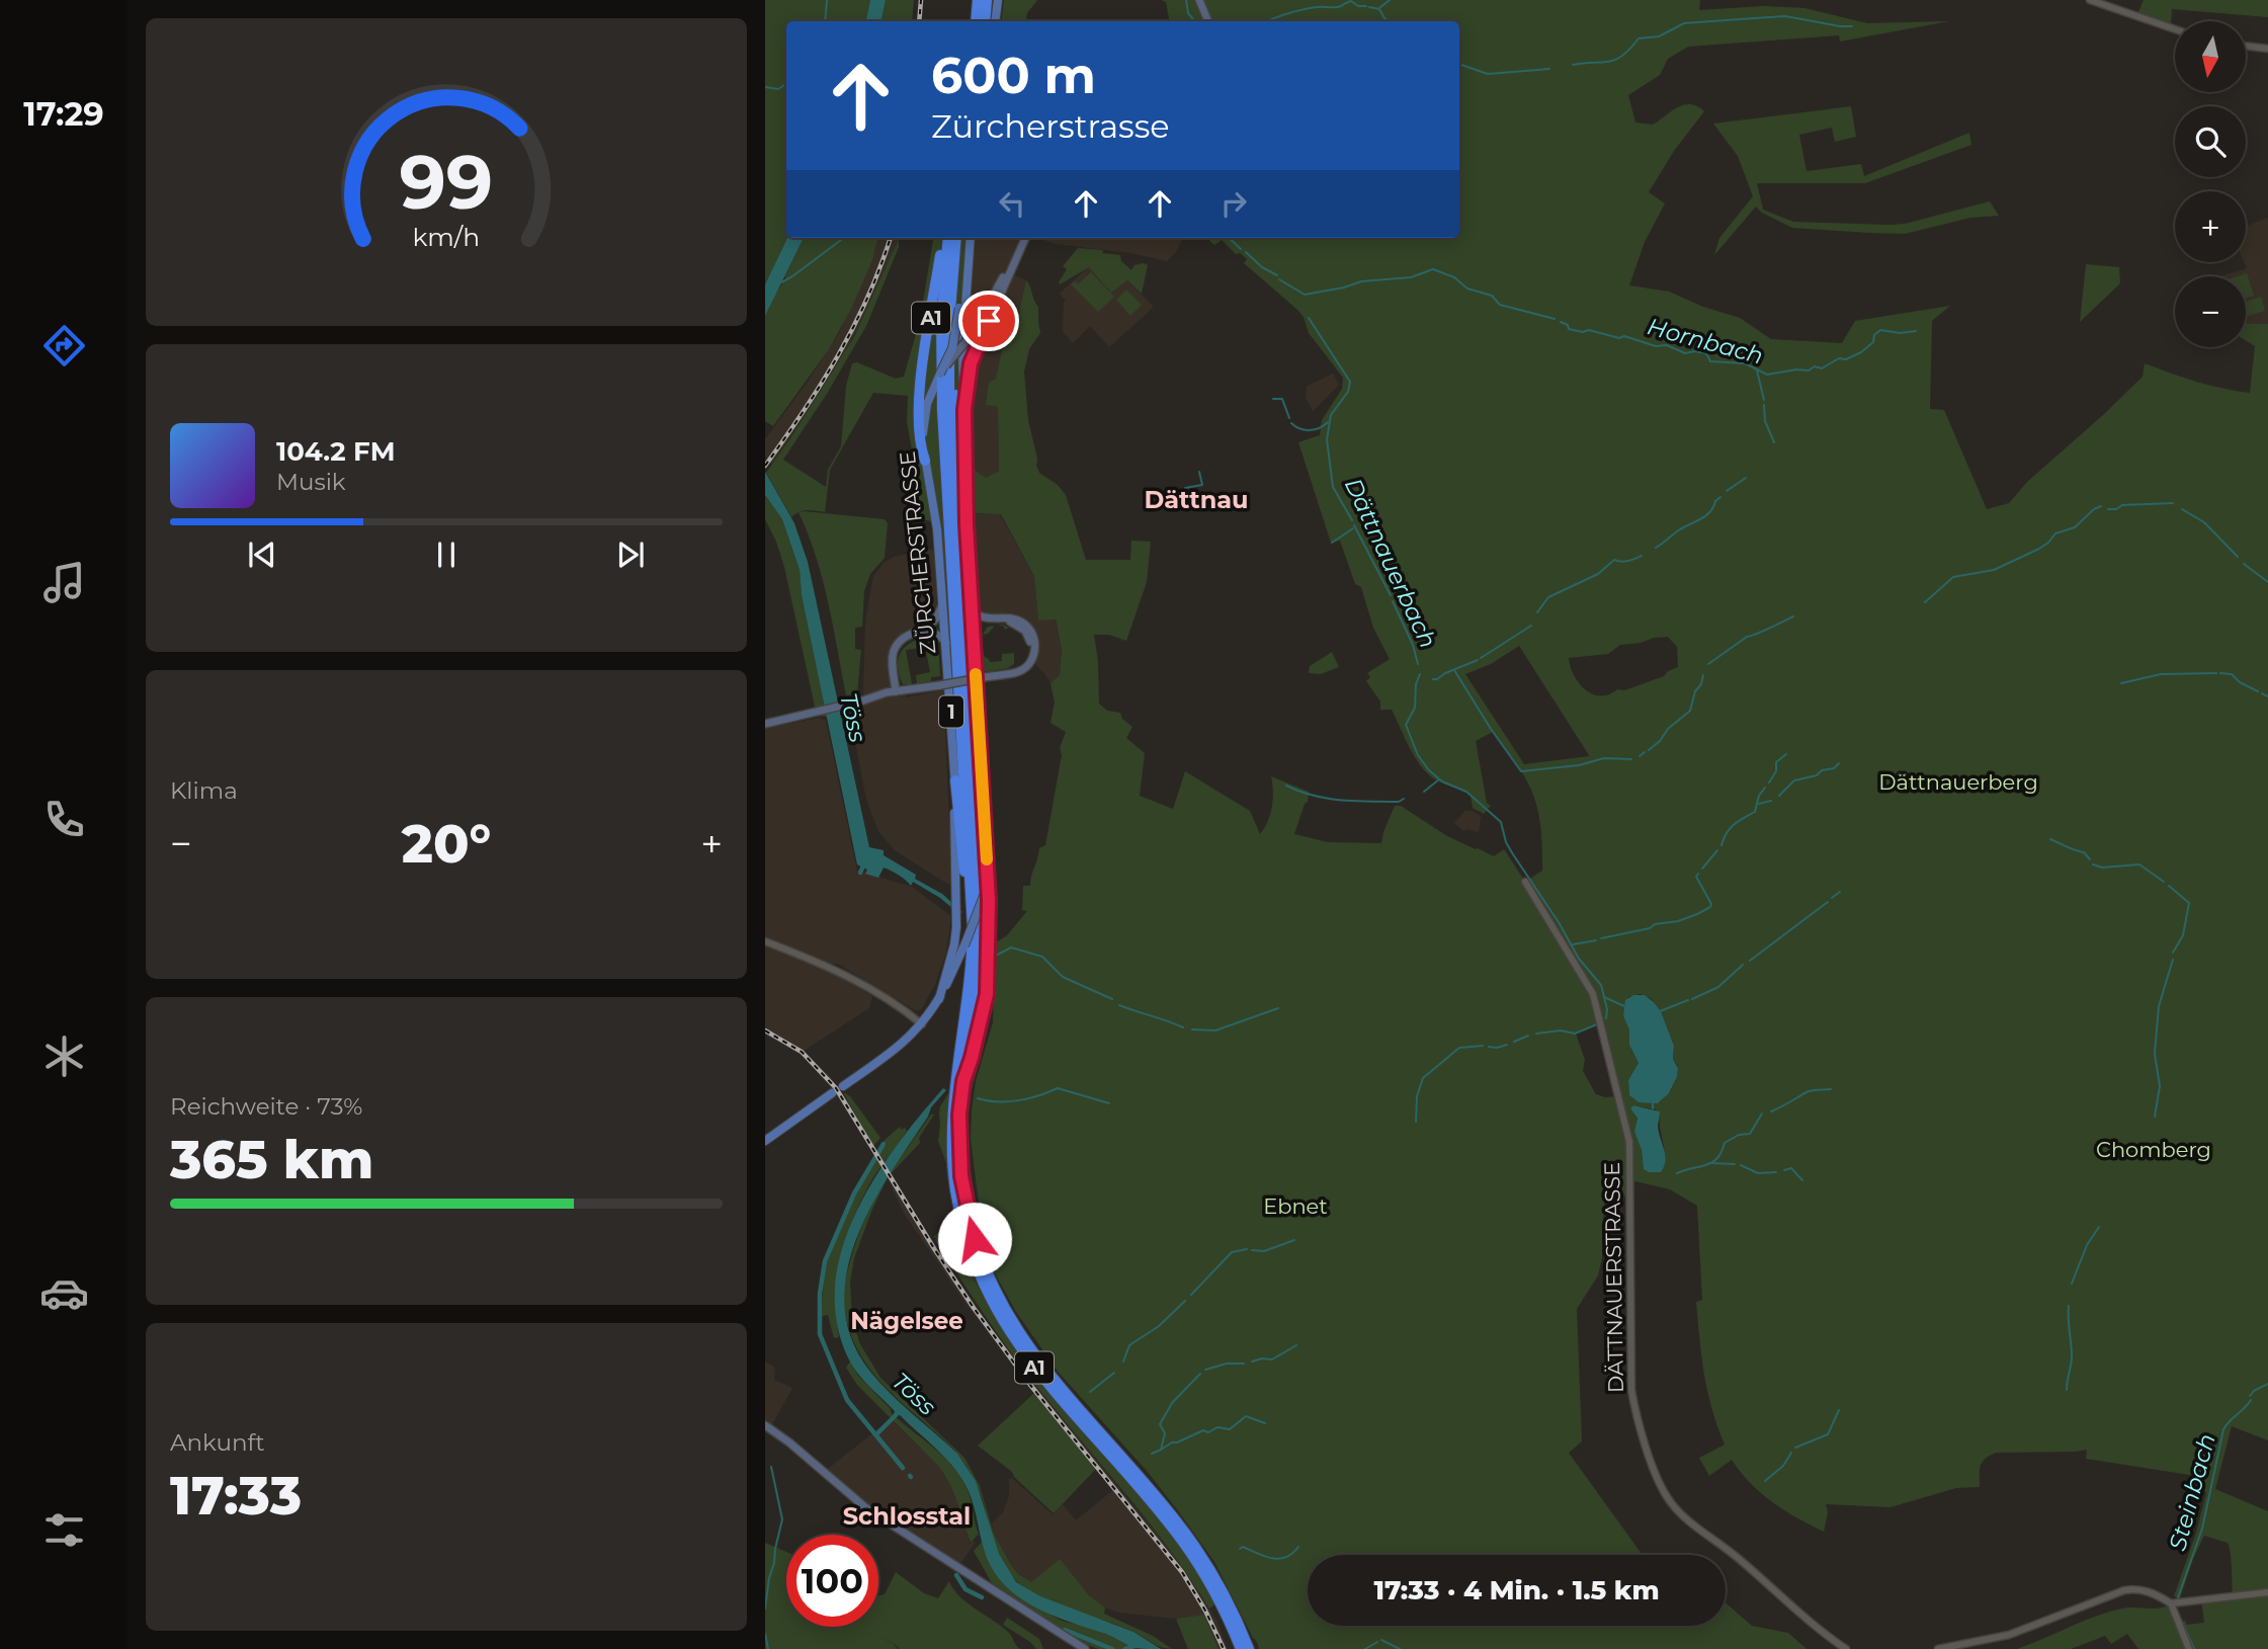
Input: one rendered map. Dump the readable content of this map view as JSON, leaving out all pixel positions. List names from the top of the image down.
{
  "streets": {
    "highway": ["A1"],
    "main road": ["ZÜRCHERSTRASSE", "1"],
    "street": ["DÄTTNAUERSTRASSE"]
  },
  "crossings": [
    ["A1", "ZÜRCHERSTRASSE"]
  ],
  "districts": ["Dättnau", "Nägelsee", "Schlosstal"],
  "water": [
    "Hornbach",
    "Dättnauerbach",
    "Töss",
    "Steinbach"
  ],
  "parks": ["Dättnauerberg", "Chomberg", "Ebnet"],
  "north": "bottom",
  "page": {
    "tabs": "17:29",
    "map_buttons": ["+", "−"],
    "turn": ["600 m", "Zürcherstrasse"],
    "song": ["104.2 FM", "Musik"],
    "tile": [
      "Klima",
      ["Reichweite · 73%", "365 km"],
      ["Ankunft", "17:33"]
    ],
    "heat": ["−", "20°", "+"],
    "limit": "100",
    "trip": "17:33 · 4 Min. · 1.5 km",
    "gauge": ["99", "km/h"]
  }
}
